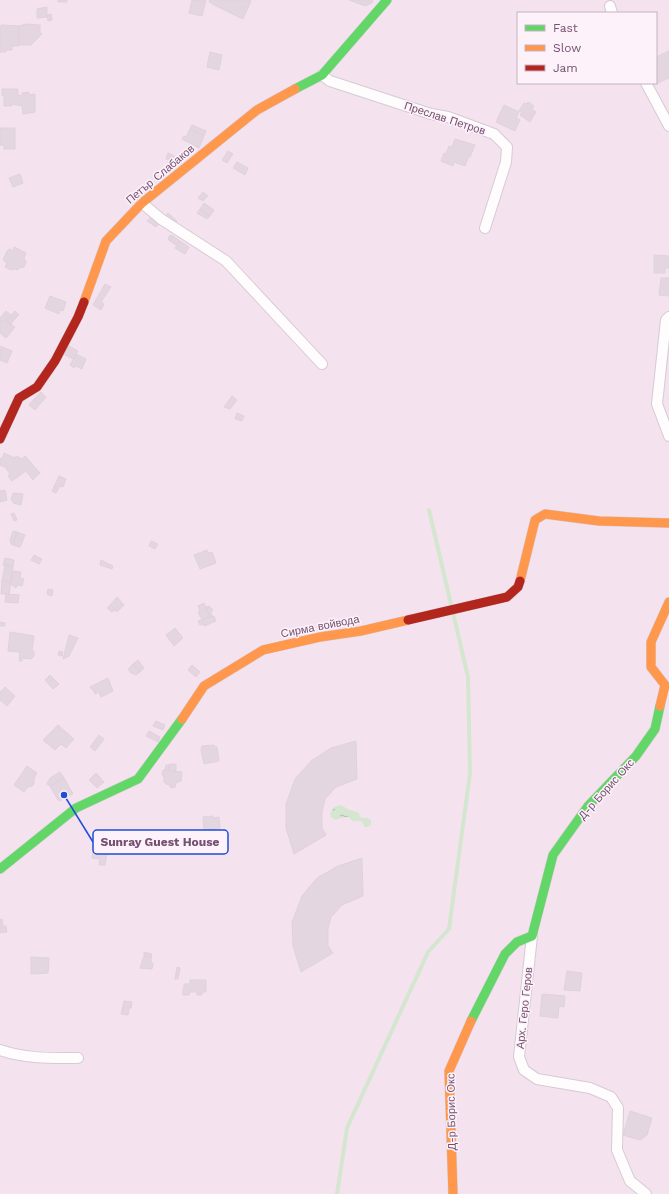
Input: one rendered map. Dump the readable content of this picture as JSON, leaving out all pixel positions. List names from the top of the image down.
{
  "streets": {
    "street": [
      "Преслав Петров",
      "Петър Слабаков",
      "Сирма войвода",
      "Д-р Борис Окс",
      "Арх. Геро Геров"
    ]
  },
  "crossings": [
    ["Преслав Петров", "Петър Слабаков"],
    ["Д-р Борис Окс", "Арх. Геро Геров"]
  ],
  "places": ["Sunray Guest House"],
  "legend": ["Fast", "Slow", "Jam"]
}
